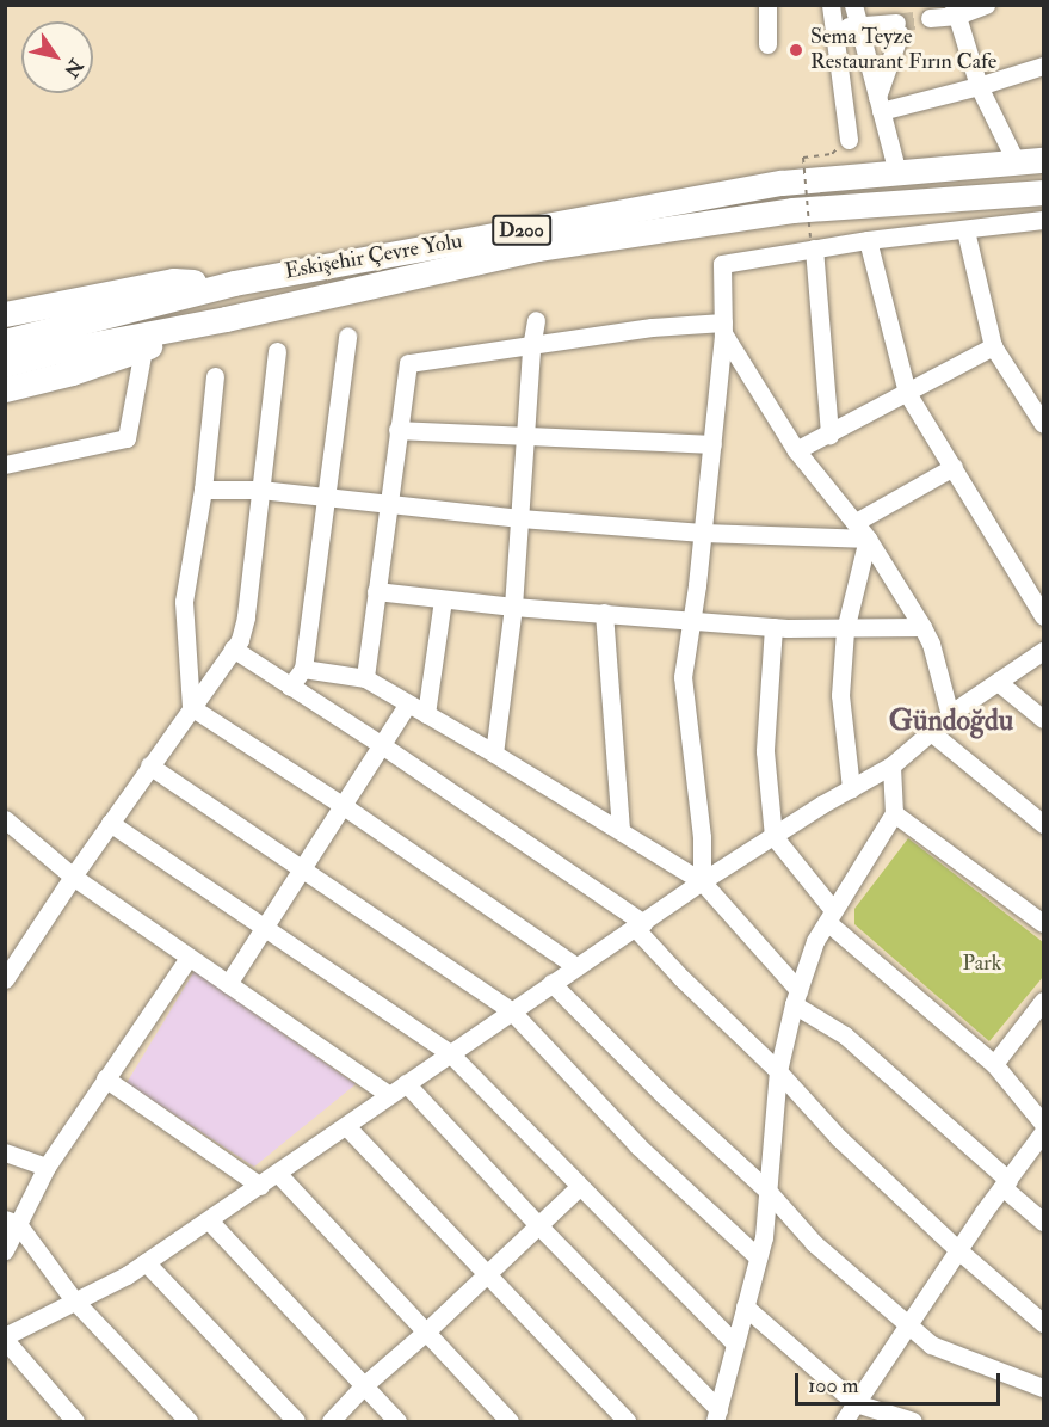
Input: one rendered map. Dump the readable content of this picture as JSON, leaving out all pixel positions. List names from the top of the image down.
{
  "streets": {
    "highway": ["D200", "Eskişehir Çevre Yolu"]
  },
  "districts": ["Gündoğdu"],
  "parks": ["Park"],
  "places": ["Sema Teyze Restaurant Fırın Cafe"],
  "scale_bar": "100 m",
  "north": "bottom right"
}
